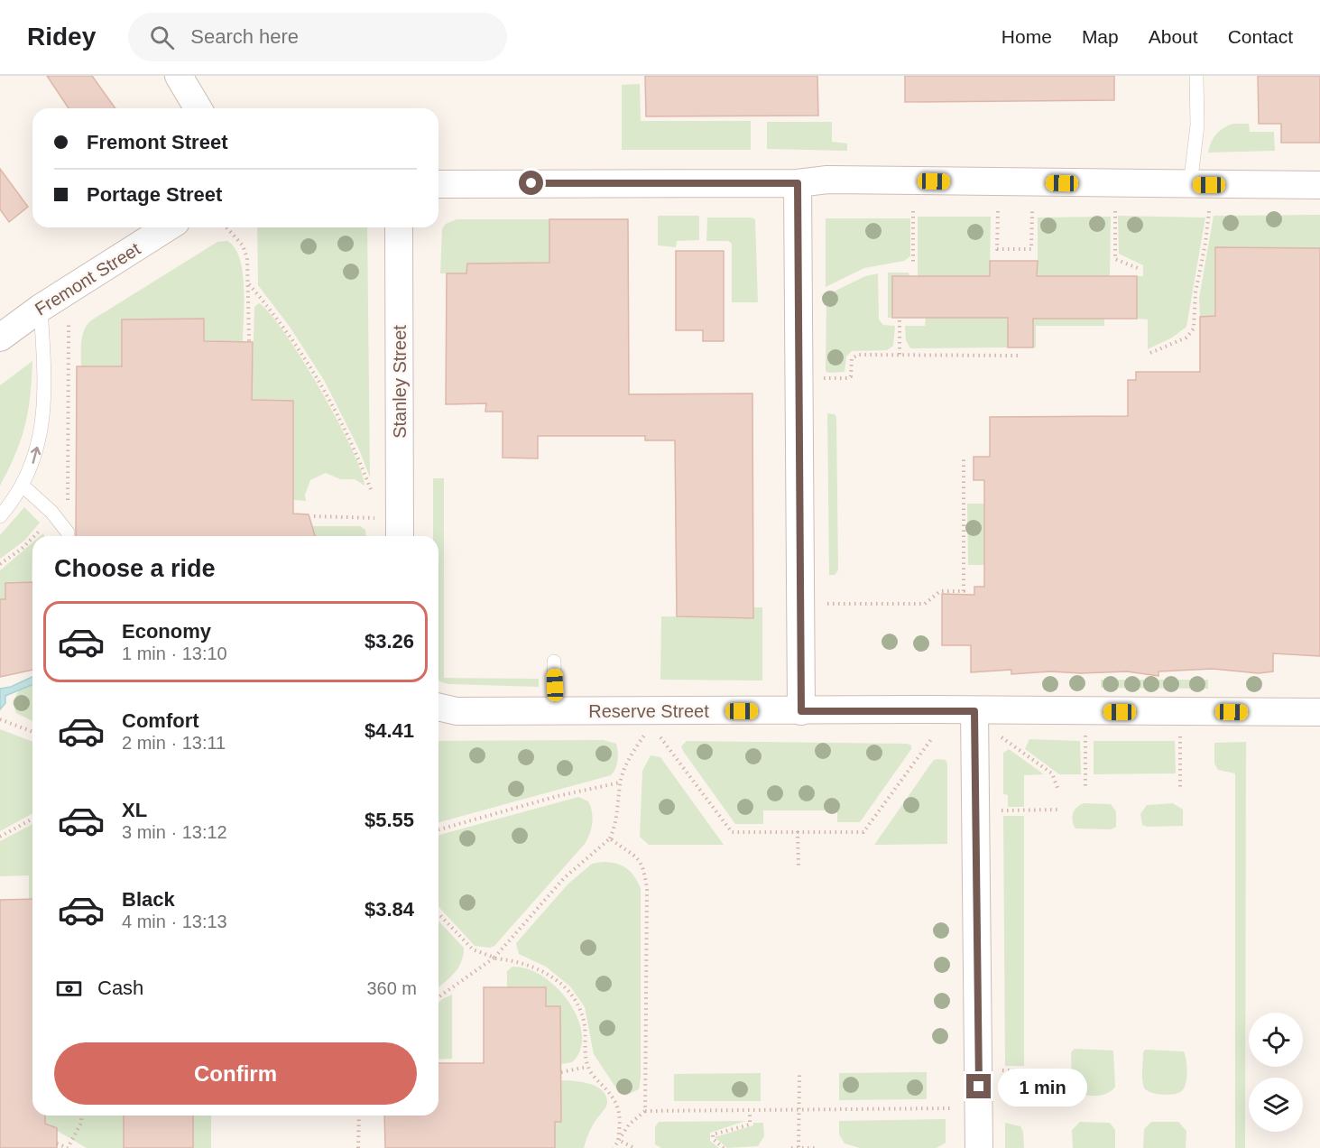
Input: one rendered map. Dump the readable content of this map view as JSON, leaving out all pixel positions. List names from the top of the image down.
{
  "streets": {
    "street": ["Fremont Street", "Stanley Street", "Reserve Street"]
  },
  "page": {
    "header": "Ridey",
    "search": "Search here",
    "nav": [
      "Home",
      "Map",
      "About",
      "Contact"
    ],
    "banner": ["Fremont Street", "Portage Street"],
    "heading": "Choose a ride",
    "list": [
      {
        "name": "Economy",
        "note": "1 min · 13:10",
        "value": "$3.26"
      },
      {
        "name": "Comfort",
        "note": "2 min · 13:11",
        "value": "$4.41"
      },
      {
        "name": "XL",
        "note": "3 min · 13:12",
        "value": "$5.55"
      },
      {
        "name": "Black",
        "note": "4 min · 13:13",
        "value": "$3.84"
      }
    ],
    "pay": ["Cash", "360 m"],
    "buttons": "Confirm",
    "bubble": "1 min"
  }
}
